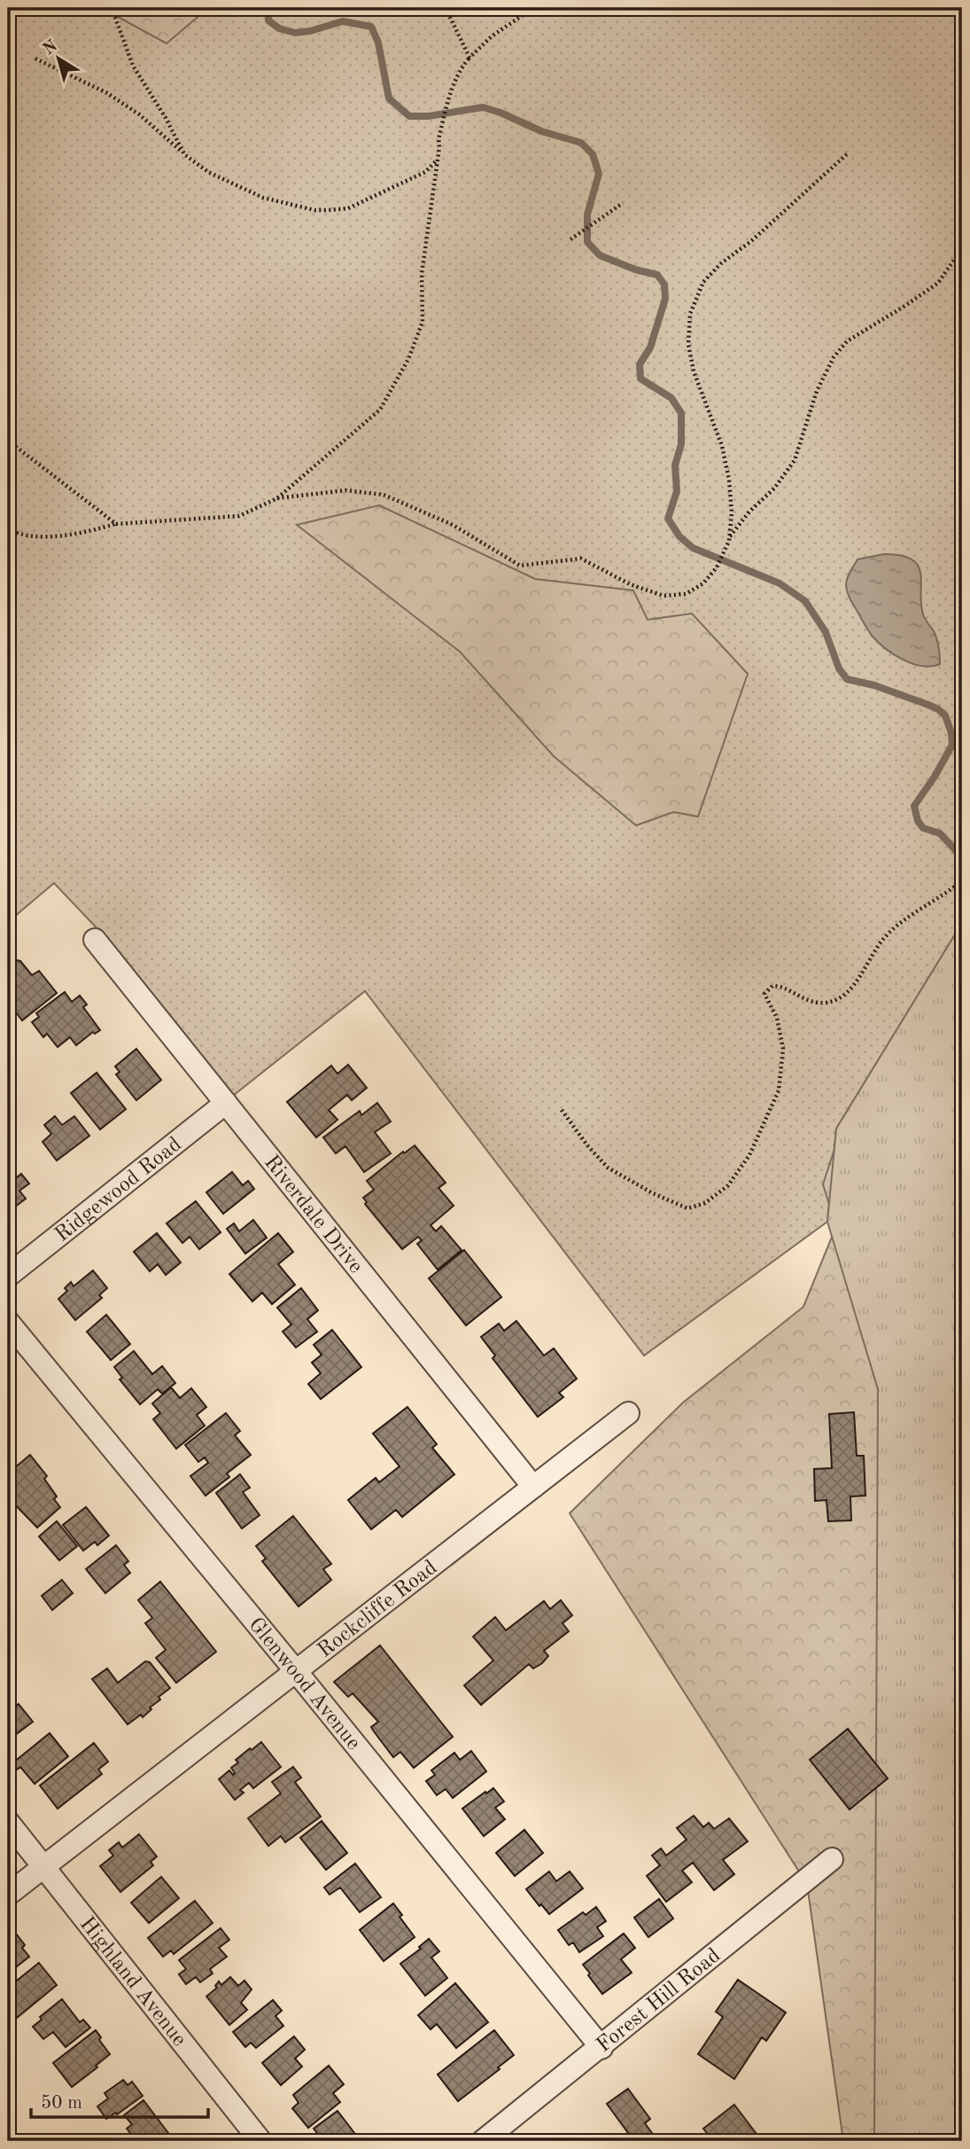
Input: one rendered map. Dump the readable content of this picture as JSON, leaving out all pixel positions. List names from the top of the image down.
{
  "streets": {
    "street": [
      "Ridgewood Road",
      "Riverdale Drive",
      "Rockcliffe Road",
      "Glenwood Avenue",
      "Highland Avenue",
      "Forest Hill Road"
    ]
  },
  "crossings": [
    ["Ridgewood Road", "Riverdale Drive"],
    ["Riverdale Drive", "Rockcliffe Road"],
    ["Rockcliffe Road", "Glenwood Avenue"],
    ["Rockcliffe Road", "Highland Avenue"],
    ["Glenwood Avenue", "Forest Hill Road"]
  ],
  "scale_bar": "50 m",
  "north": "top left"
}
